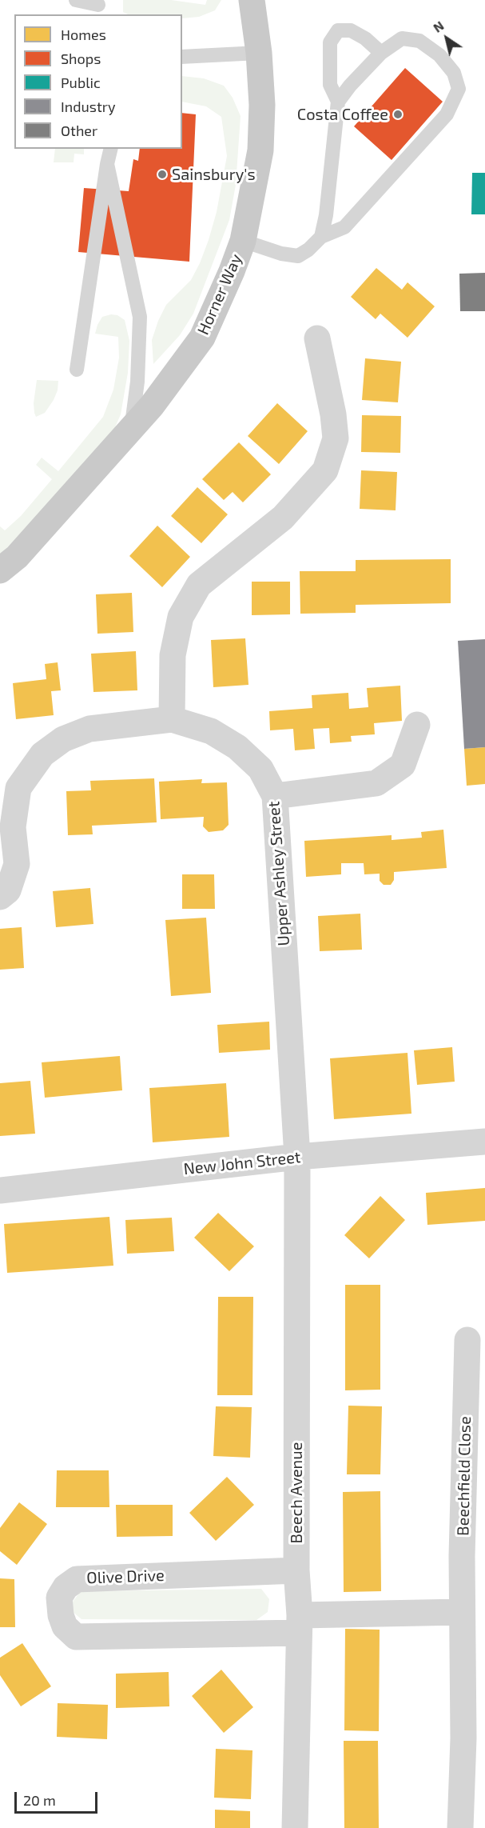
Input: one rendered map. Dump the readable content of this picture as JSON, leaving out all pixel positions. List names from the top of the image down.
{
  "streets": {
    "main road": ["Horner Way"],
    "street": [
      "Upper Ashley Street",
      "New John Street",
      "Beechfield Close",
      "Beech Avenue",
      "Olive Drive"
    ]
  },
  "crossings": [
    ["Upper Ashley Street", "New John Street"],
    ["Upper Ashley Street", "Beech Avenue"],
    ["New John Street", "Beech Avenue"],
    ["Beech Avenue", "Olive Drive"]
  ],
  "places": ["Costa Coffee", "Sainsbury's"],
  "legend": [
    "Homes",
    "Shops",
    "Public",
    "Industry",
    "Other"
  ],
  "scale_bar": "20 m",
  "north": "top left"
}
